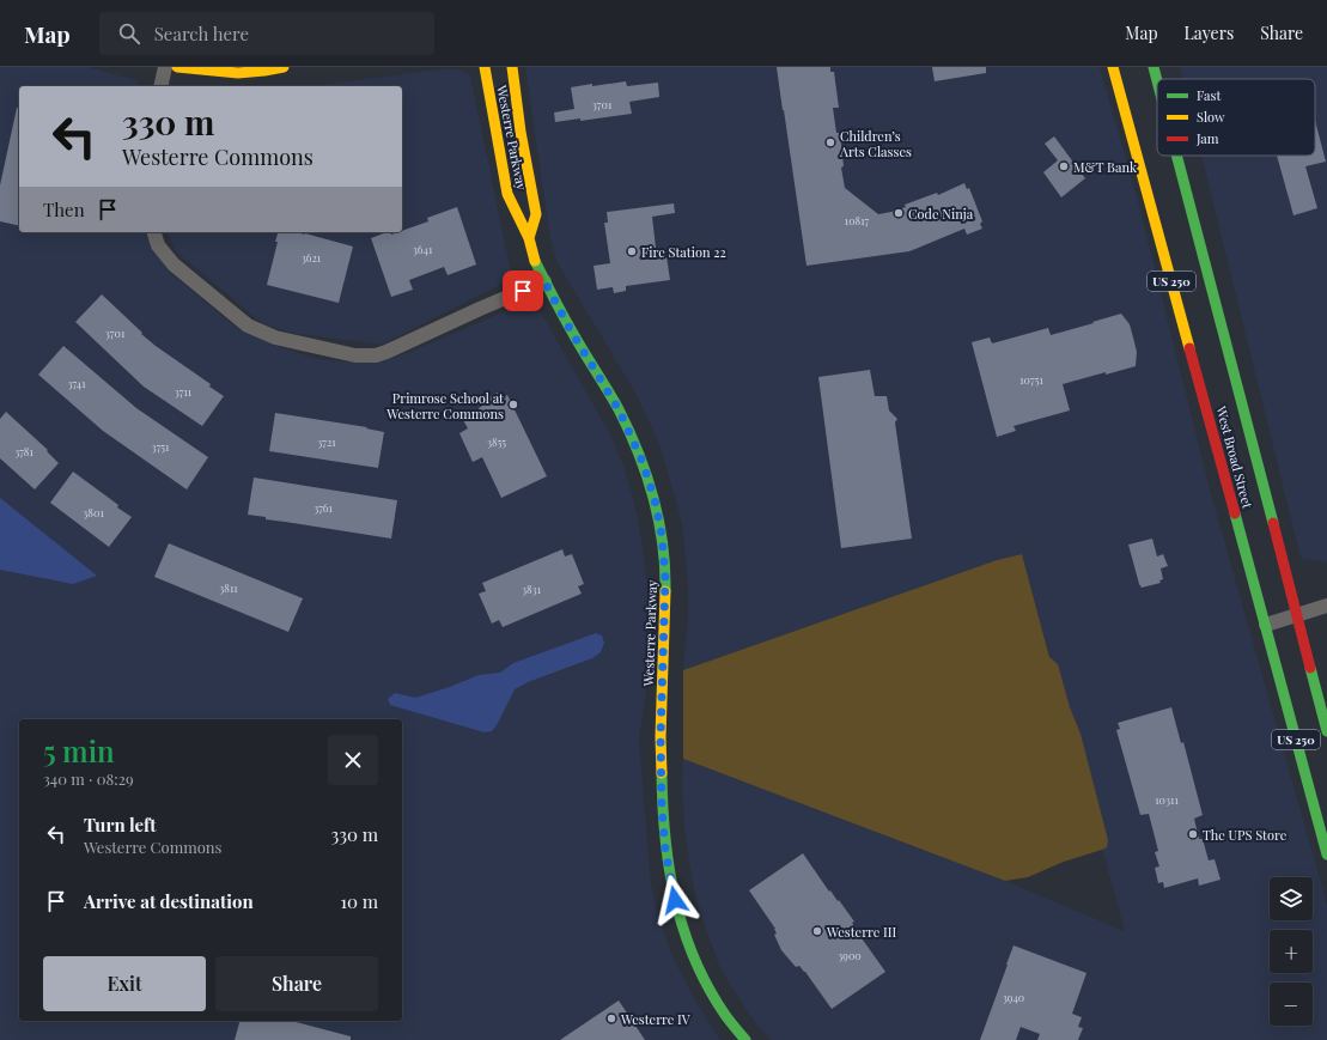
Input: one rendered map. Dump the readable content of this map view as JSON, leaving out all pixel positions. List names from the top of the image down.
{
  "streets": {
    "main road": ["Westerre Parkway", "US 250", "West Broad Street"]
  },
  "places": [
    "Children’s Arts Classes",
    "M&T Bank",
    "Code Ninja",
    "Fire Station 22",
    "Primrose School at Westerre Commons",
    "The UPS Store",
    "Westerre III",
    "Westerre IV"
  ],
  "house_numbers": [
    "3701",
    "10817",
    "3641",
    "3621",
    "3701",
    "10751",
    "3741",
    "3711",
    "3721",
    "3855",
    "3751",
    "3781",
    "3761",
    "3801",
    "3811",
    "3831",
    "10311",
    "3900",
    "3940"
  ],
  "legend": ["Fast", "Slow", "Jam"],
  "page": {
    "header": "Map",
    "search": "Search here",
    "nav": ["Map", "Layers", "Share"],
    "turn": ["330 m", "Westerre Commons"],
    "then": "Then",
    "heading": ["5 min", "340 m · 08:29"],
    "list": [
      {
        "name": "Turn left",
        "note": "Westerre Commons",
        "value": "330 m"
      },
      {
        "name": "Arrive at destination",
        "value": "10 m"
      }
    ],
    "map_buttons": ["+", "−"],
    "buttons": ["Exit", "Share"]
  }
}
